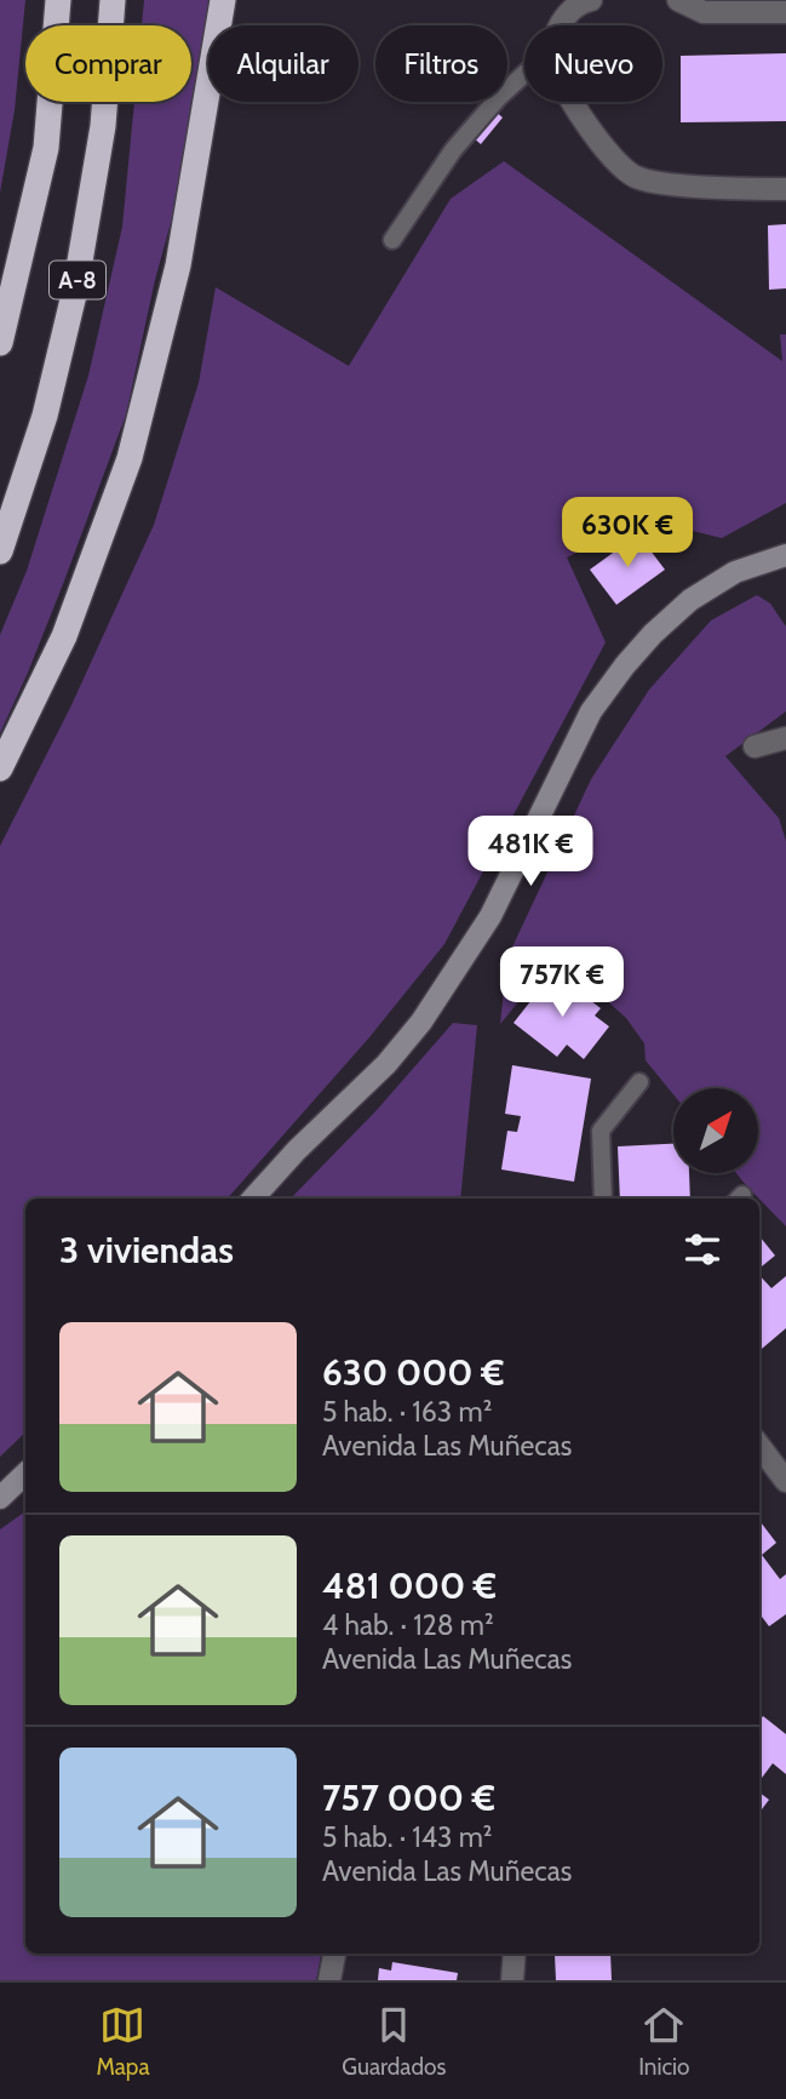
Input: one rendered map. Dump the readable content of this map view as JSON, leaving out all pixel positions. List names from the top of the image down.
{
  "streets": {
    "highway": ["A-8"]
  },
  "north": "top right",
  "page": {
    "chip": [
      "Comprar",
      "Alquilar",
      "Filtros",
      "Nuevo"
    ],
    "price": ["630K €", "481K €", "757K €"],
    "heading": "3 viviendas",
    "list": [
      {
        "name": "630 000 €",
        "note": "5 hab. · 163 m² · Avenida Las Muñecas"
      },
      {
        "name": "481 000 €",
        "note": "4 hab. · 128 m² · Avenida Las Muñecas"
      },
      {
        "name": "757 000 €",
        "note": "5 hab. · 143 m² · Avenida Las Muñecas"
      }
    ],
    "tabs": ["Mapa", "Guardados", "Inicio"]
  }
}
